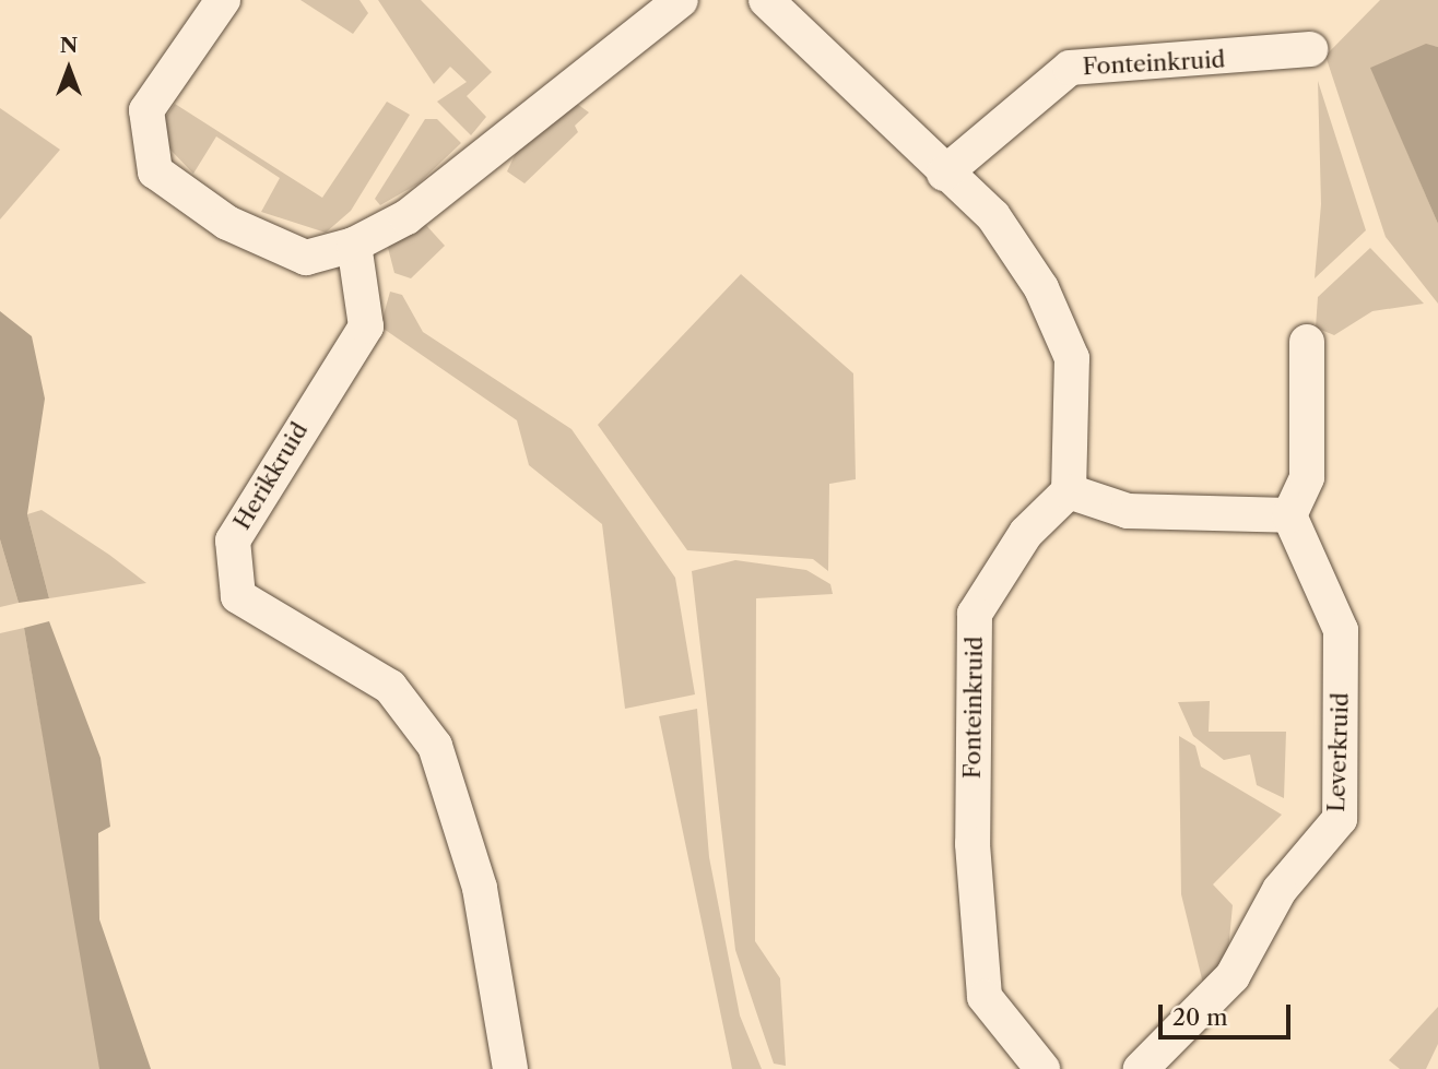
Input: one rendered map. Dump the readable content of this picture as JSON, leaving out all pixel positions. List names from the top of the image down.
{
  "streets": {
    "street": ["Fonteinkruid", "Herikkruid", "Leverkruid"]
  },
  "scale_bar": "20 m",
  "north": "top"
}
